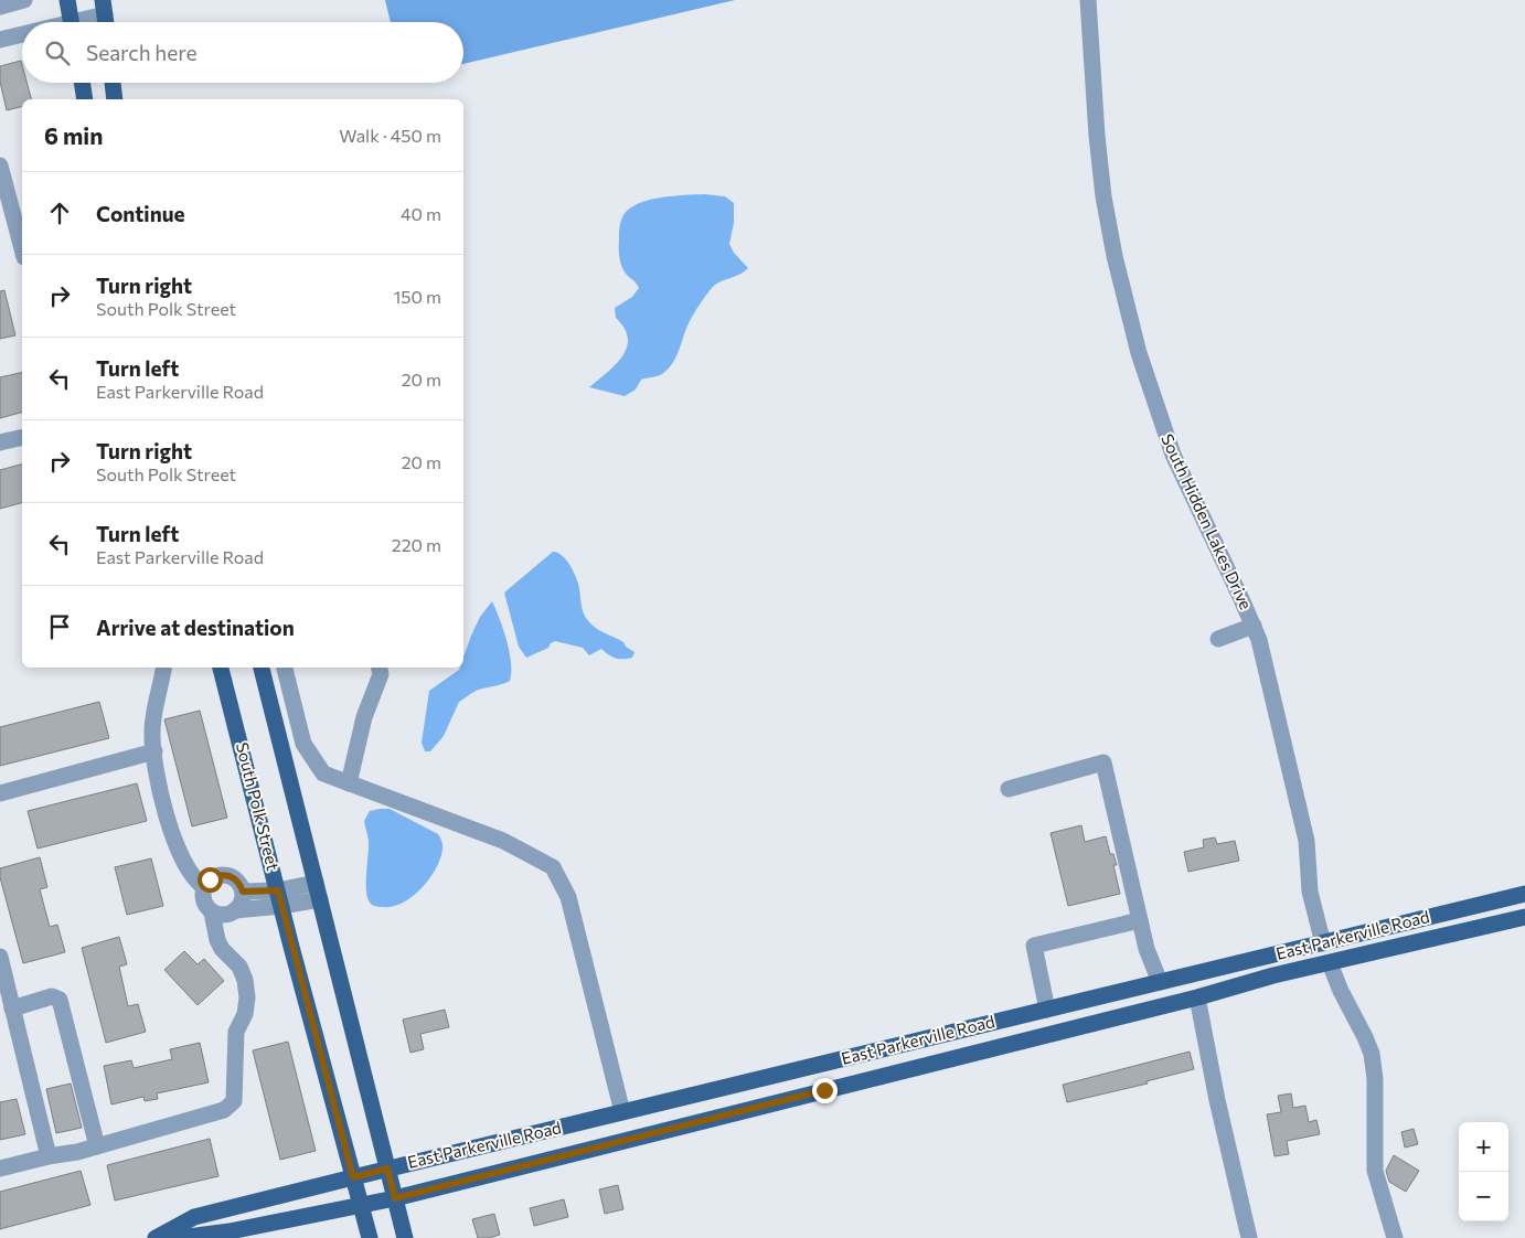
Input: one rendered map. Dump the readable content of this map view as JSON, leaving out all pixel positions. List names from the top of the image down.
{
  "streets": {
    "main road": ["South Polk Street", "East Parkerville Road"],
    "street": ["South Hidden Lakes Drive"]
  },
  "crossings": [
    ["South Hidden Lakes Drive", "East Parkerville Road"],
    ["South Polk Street", "East Parkerville Road"]
  ],
  "page": {
    "search": "Search here",
    "heading": ["6 min", "Walk · 450 m"],
    "list": [
      ["Continue", "40 m"],
      ["Turn right", "South Polk Street", "150 m"],
      ["Turn left", "East Parkerville Road", "20 m"],
      ["Turn right", "South Polk Street", "20 m"],
      ["Turn left", "East Parkerville Road", "220 m"],
      "Arrive at destination"
    ],
    "map_buttons": ["+", "−"]
  }
}
